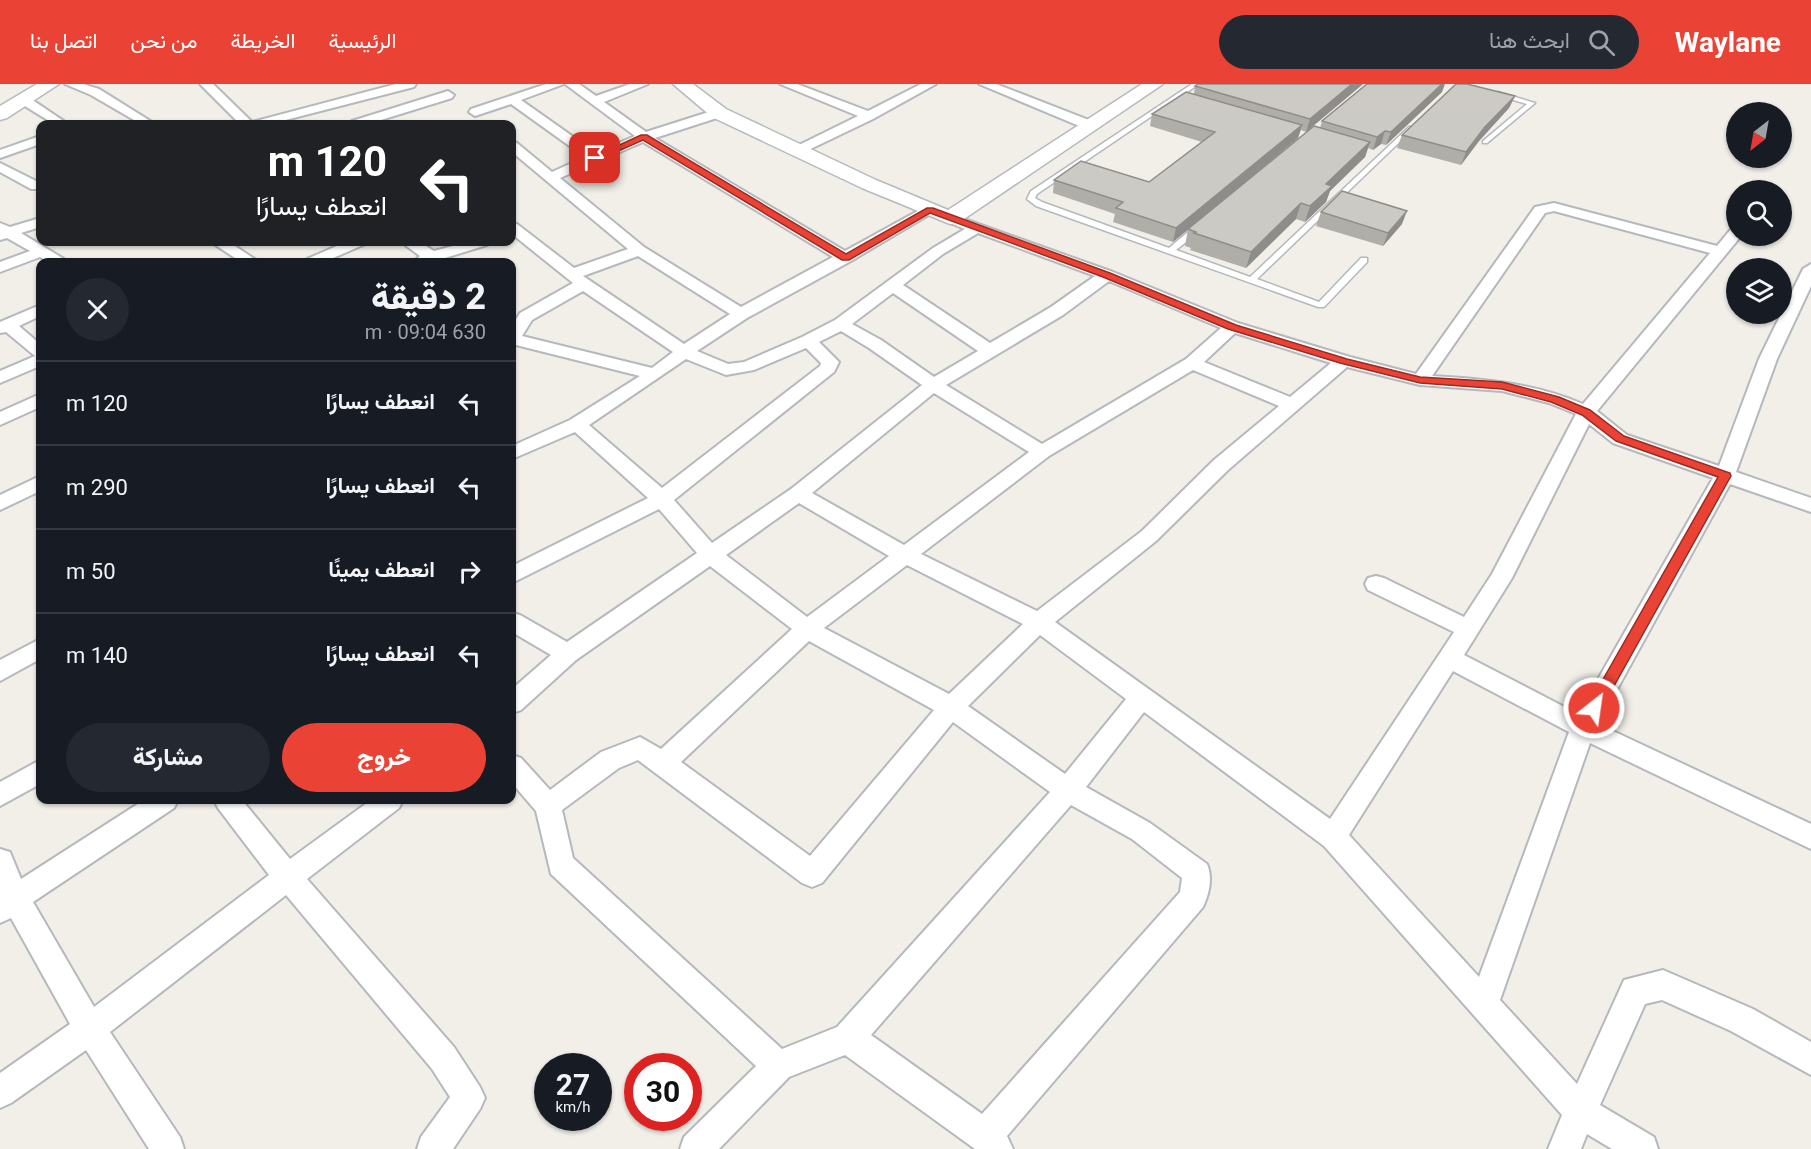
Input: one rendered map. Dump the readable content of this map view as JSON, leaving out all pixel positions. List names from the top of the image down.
{
  "north": "bottom left",
  "page": {
    "header": "Waylane",
    "search": "ابحث هنا",
    "nav": [
      "الرئيسية",
      "الخريطة",
      "من نحن",
      "اتصل بنا"
    ],
    "turn": ["120 m", "انعطف يسارًا"],
    "heading": ["2 دقيقة", "630 m · 09:04"],
    "list": [
      {
        "name": "انعطف يسارًا",
        "value": "120 m"
      },
      {
        "name": "انعطف يسارًا",
        "value": "290 m"
      },
      {
        "name": "انعطف يمينًا",
        "value": "50 m"
      },
      {
        "name": "انعطف يسارًا",
        "value": "140 m"
      }
    ],
    "buttons": ["خروج", "مشاركة"],
    "speed": "27 km/h",
    "limit": "30"
  }
}
